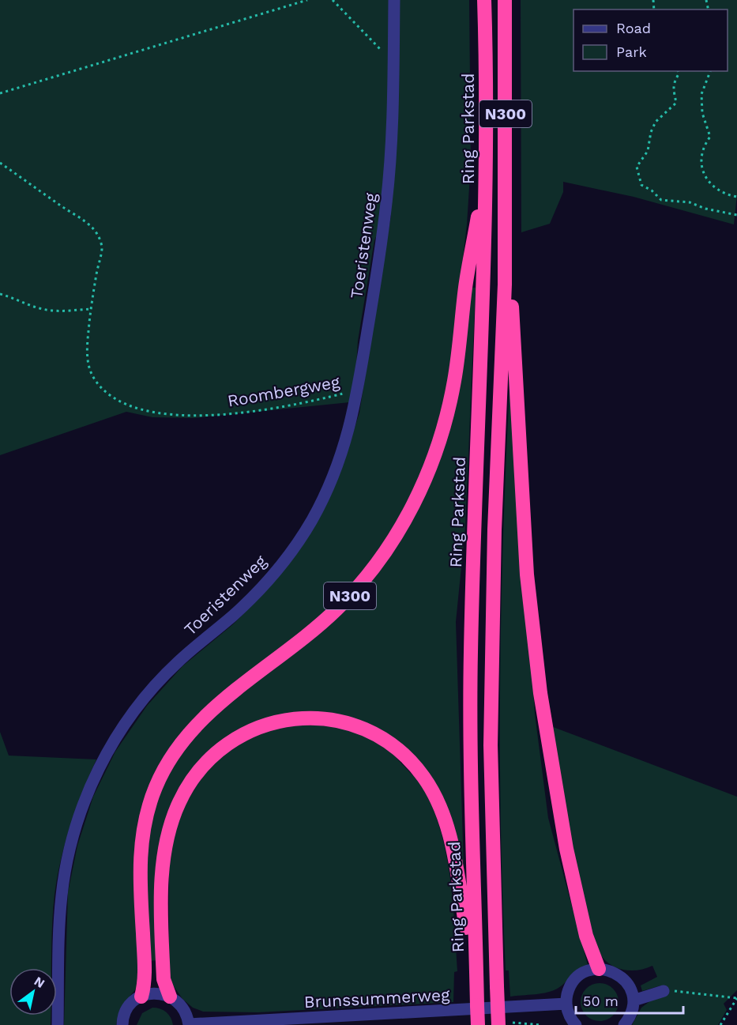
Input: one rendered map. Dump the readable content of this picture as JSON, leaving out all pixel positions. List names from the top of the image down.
{
  "streets": {
    "highway": ["N300", "Ring Parkstad"],
    "street": ["Toeristenweg", "Brunssummerweg"],
    "path": ["Roombergweg"]
  },
  "crossings": [
    ["N300", "Ring Parkstad"],
    ["Toeristenweg", "Roombergweg"]
  ],
  "legend": ["Road", "Park"],
  "scale_bar": "50 m",
  "north": "top right"
}
